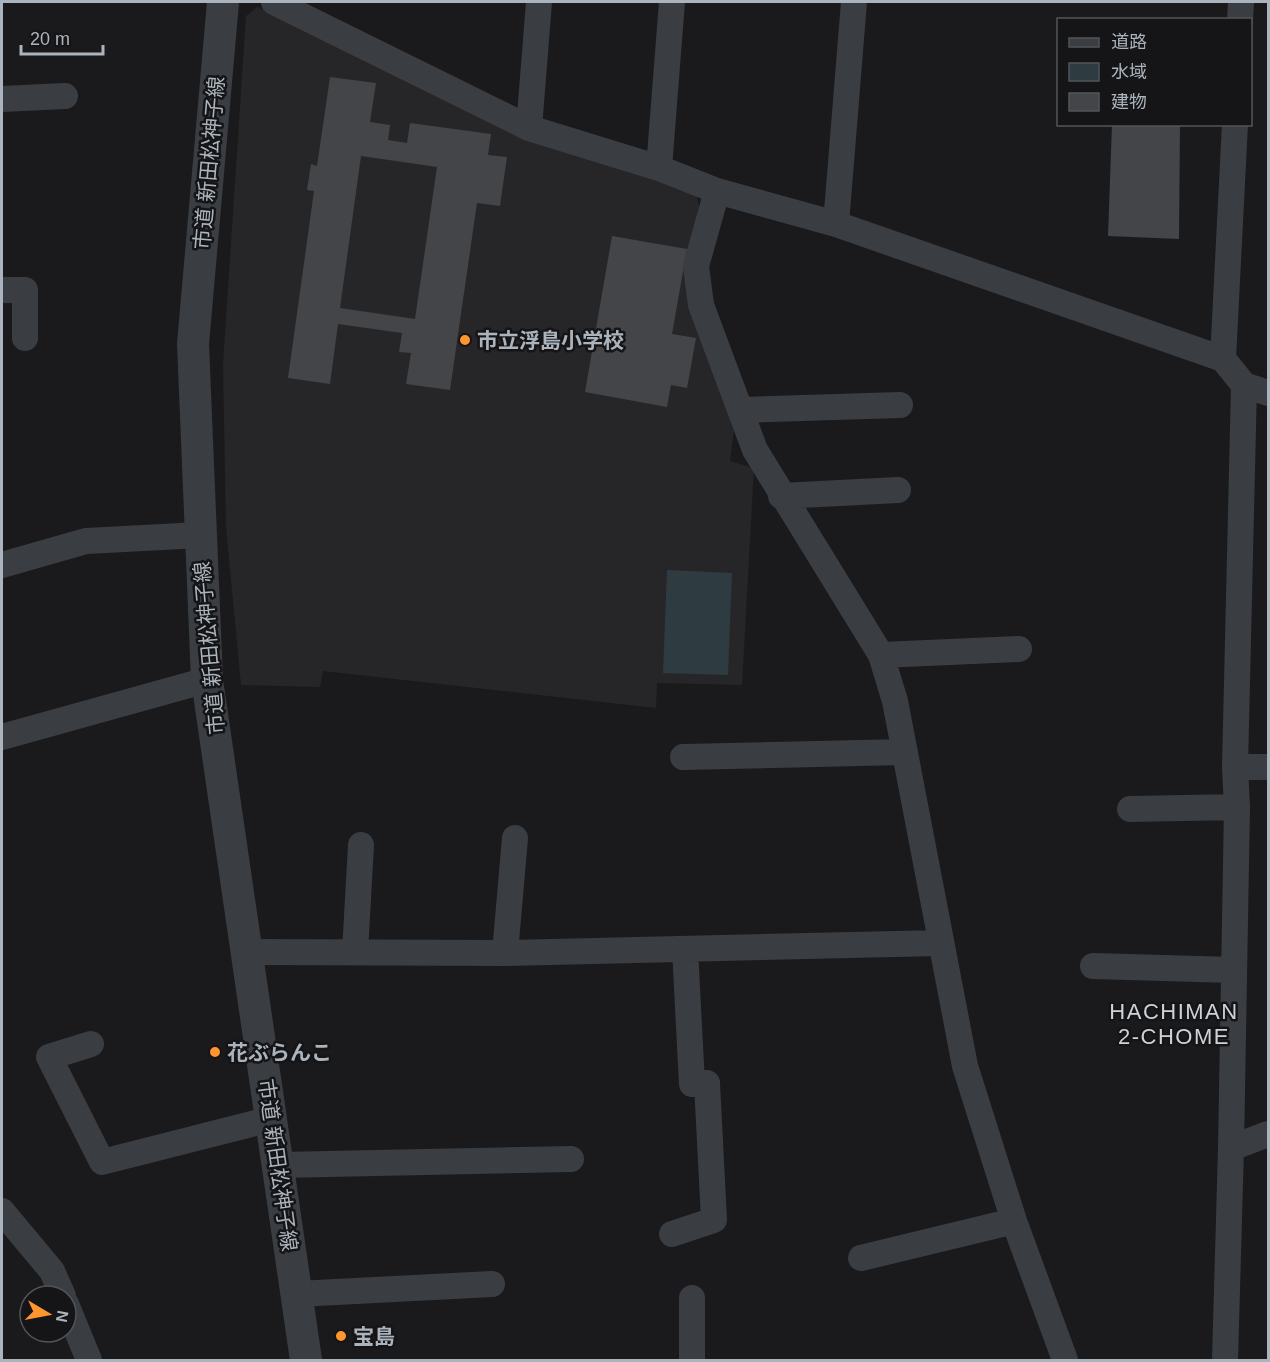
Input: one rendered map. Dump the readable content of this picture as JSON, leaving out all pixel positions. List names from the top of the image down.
{
  "streets": {
    "street": ["市道 新田松神子線"]
  },
  "districts": ["HACHIMAN 2-CHOME"],
  "places": ["市立浮島小学校", "花ぶらんこ", "宝島"],
  "legend": ["道路", "水域", "建物"],
  "scale_bar": "20 m",
  "north": "right"
}
